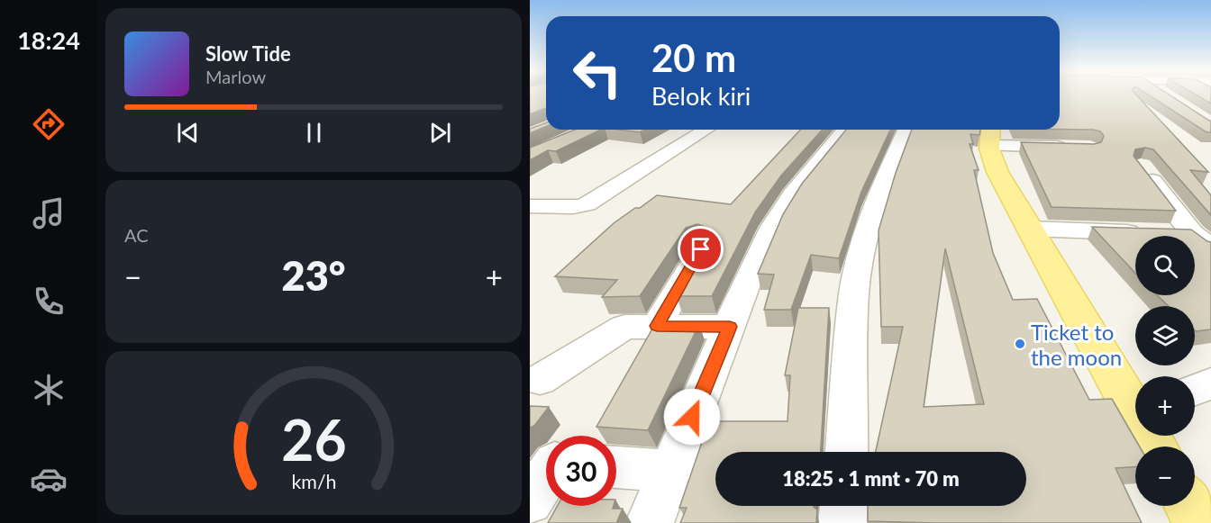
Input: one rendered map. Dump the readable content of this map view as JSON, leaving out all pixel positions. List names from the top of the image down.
{
  "places": ["Ticket to the moon"],
  "page": {
    "tabs": "18:24",
    "turn": ["20 m", "Belok kiri"],
    "song": ["Slow Tide", "Marlow"],
    "tile": "AC",
    "map_buttons": ["+", "−"],
    "heat": ["−", "23°", "+"],
    "limit": "30",
    "trip": "18:25 · 1 mnt · 70 m",
    "gauge": ["26", "km/h"]
  }
}
